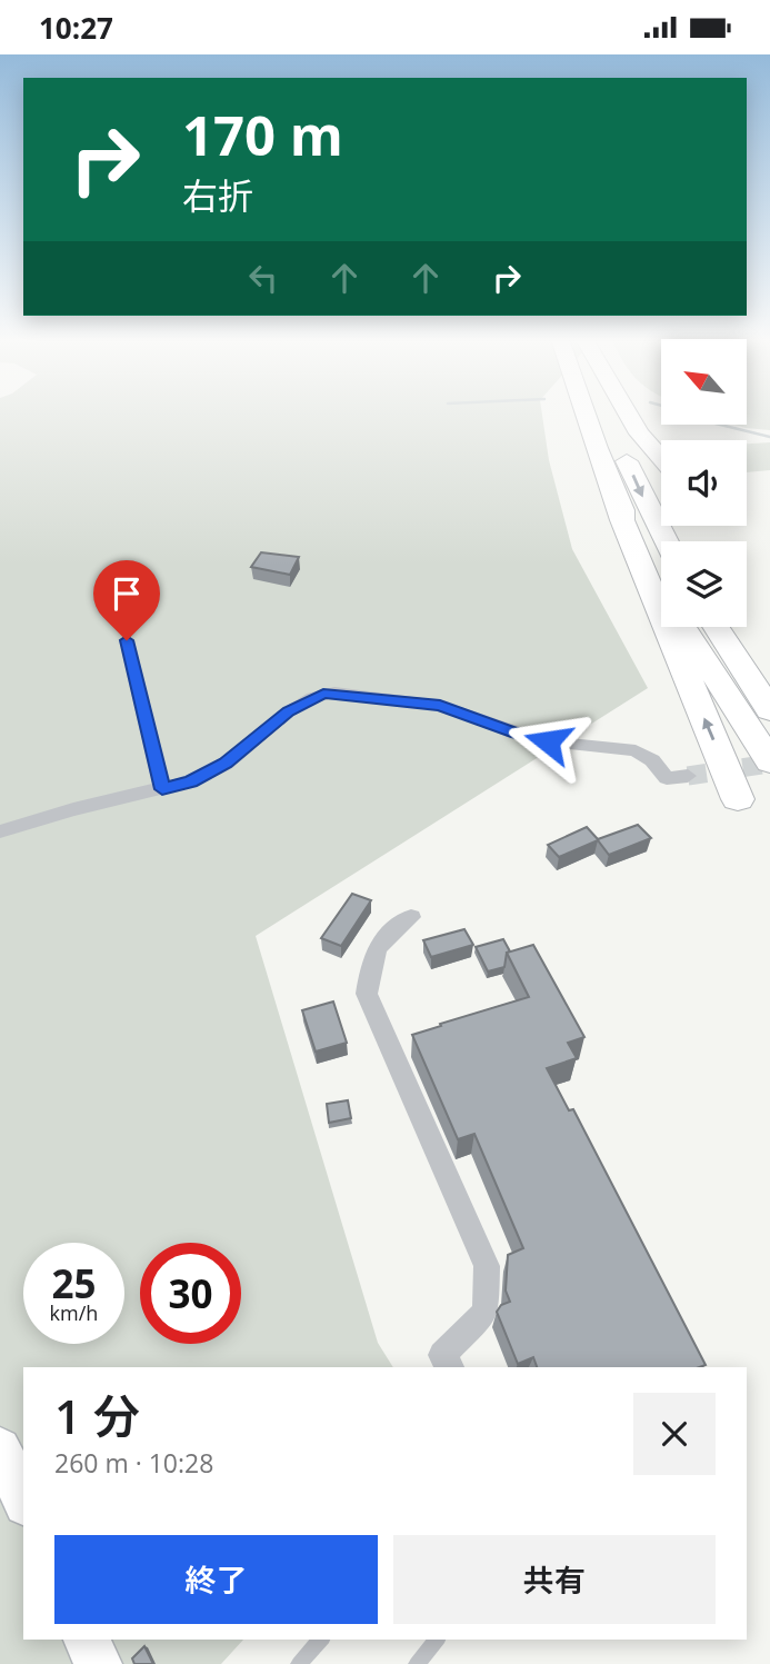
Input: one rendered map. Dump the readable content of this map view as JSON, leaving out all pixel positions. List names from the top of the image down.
{
  "north": "top left",
  "page": {
    "status": "10:27",
    "turn": ["170 m", "右折"],
    "speed": "25 km/h",
    "limit": "30",
    "heading": ["1 分", "260 m · 10:28"],
    "buttons": ["終了", "共有"]
  }
}
